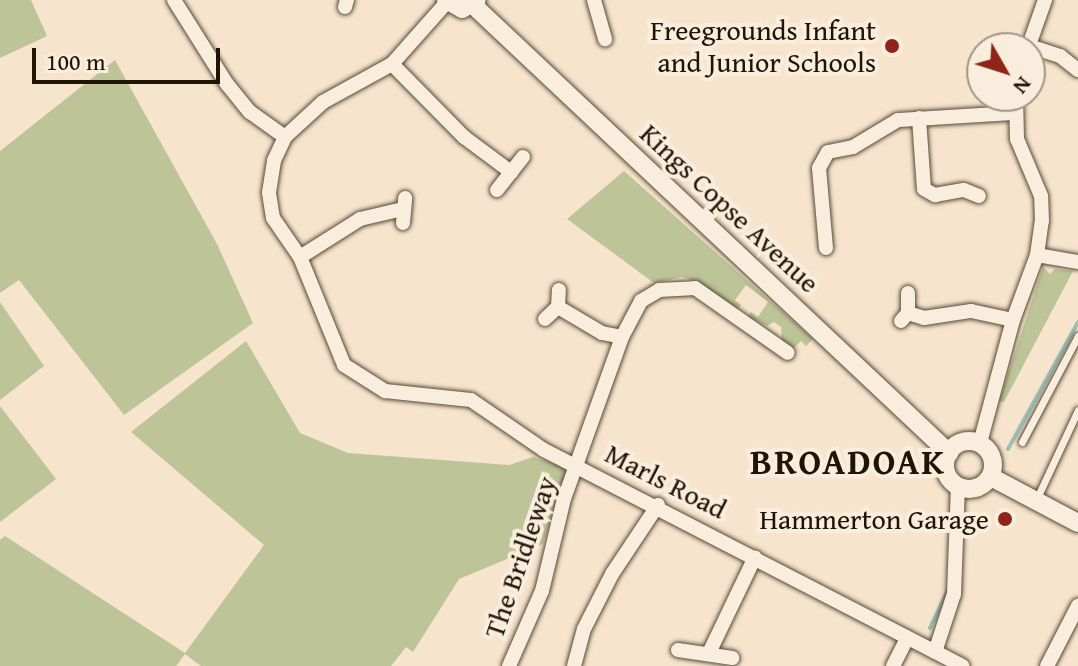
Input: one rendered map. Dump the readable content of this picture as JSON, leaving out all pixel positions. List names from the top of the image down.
{
  "streets": {
    "street": ["Kings Copse Avenue", "Marls Road", "The Bridleway"]
  },
  "crossings": [
    ["Marls Road", "The Bridleway"]
  ],
  "districts": ["BROADOAK"],
  "places": ["Freegrounds Infant and Junior Schools", "Hammerton Garage"],
  "scale_bar": "100 m",
  "north": "bottom right"
}
